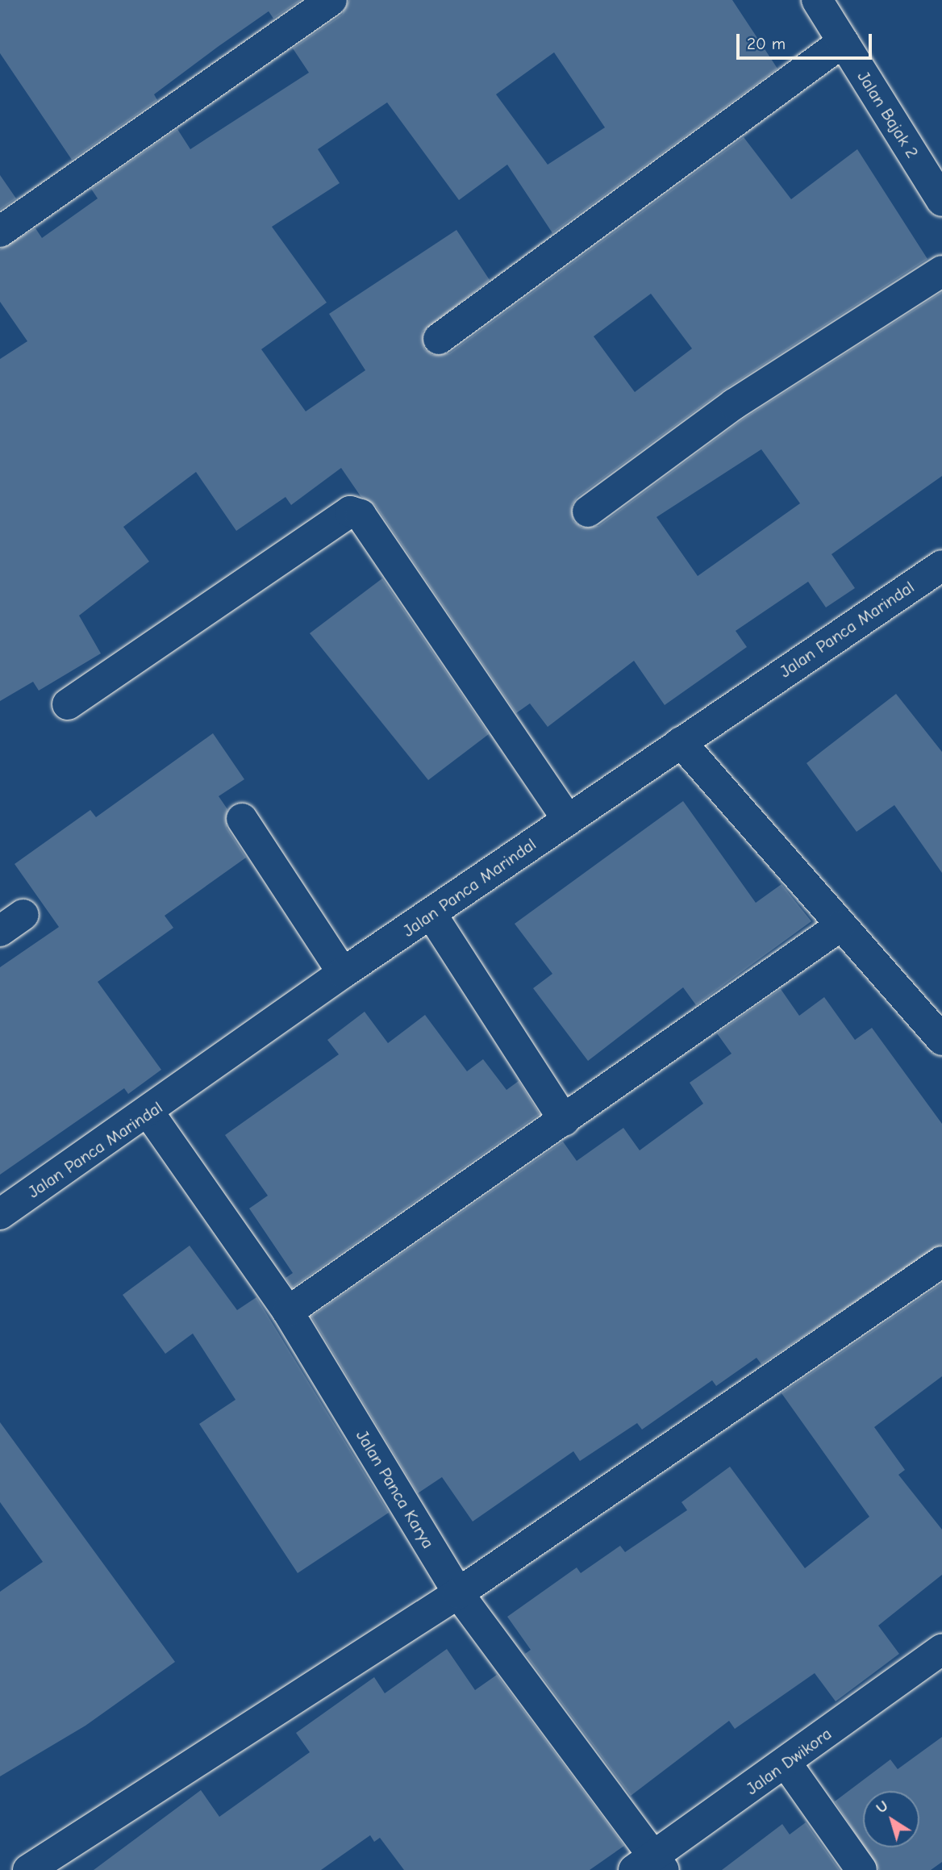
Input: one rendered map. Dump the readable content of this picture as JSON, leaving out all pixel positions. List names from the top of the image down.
{
  "streets": {
    "street": [
      "Jalan Bajak 2",
      "Jalan Panca Marindal",
      "Jalan Panca Karya",
      "Jalan Dwikora"
    ]
  },
  "crossings": [
    ["Jalan Panca Marindal", "Jalan Panca Karya"],
    ["Jalan Panca Karya", "Jalan Dwikora"]
  ],
  "scale_bar": "20 m",
  "north": "top left"
}
